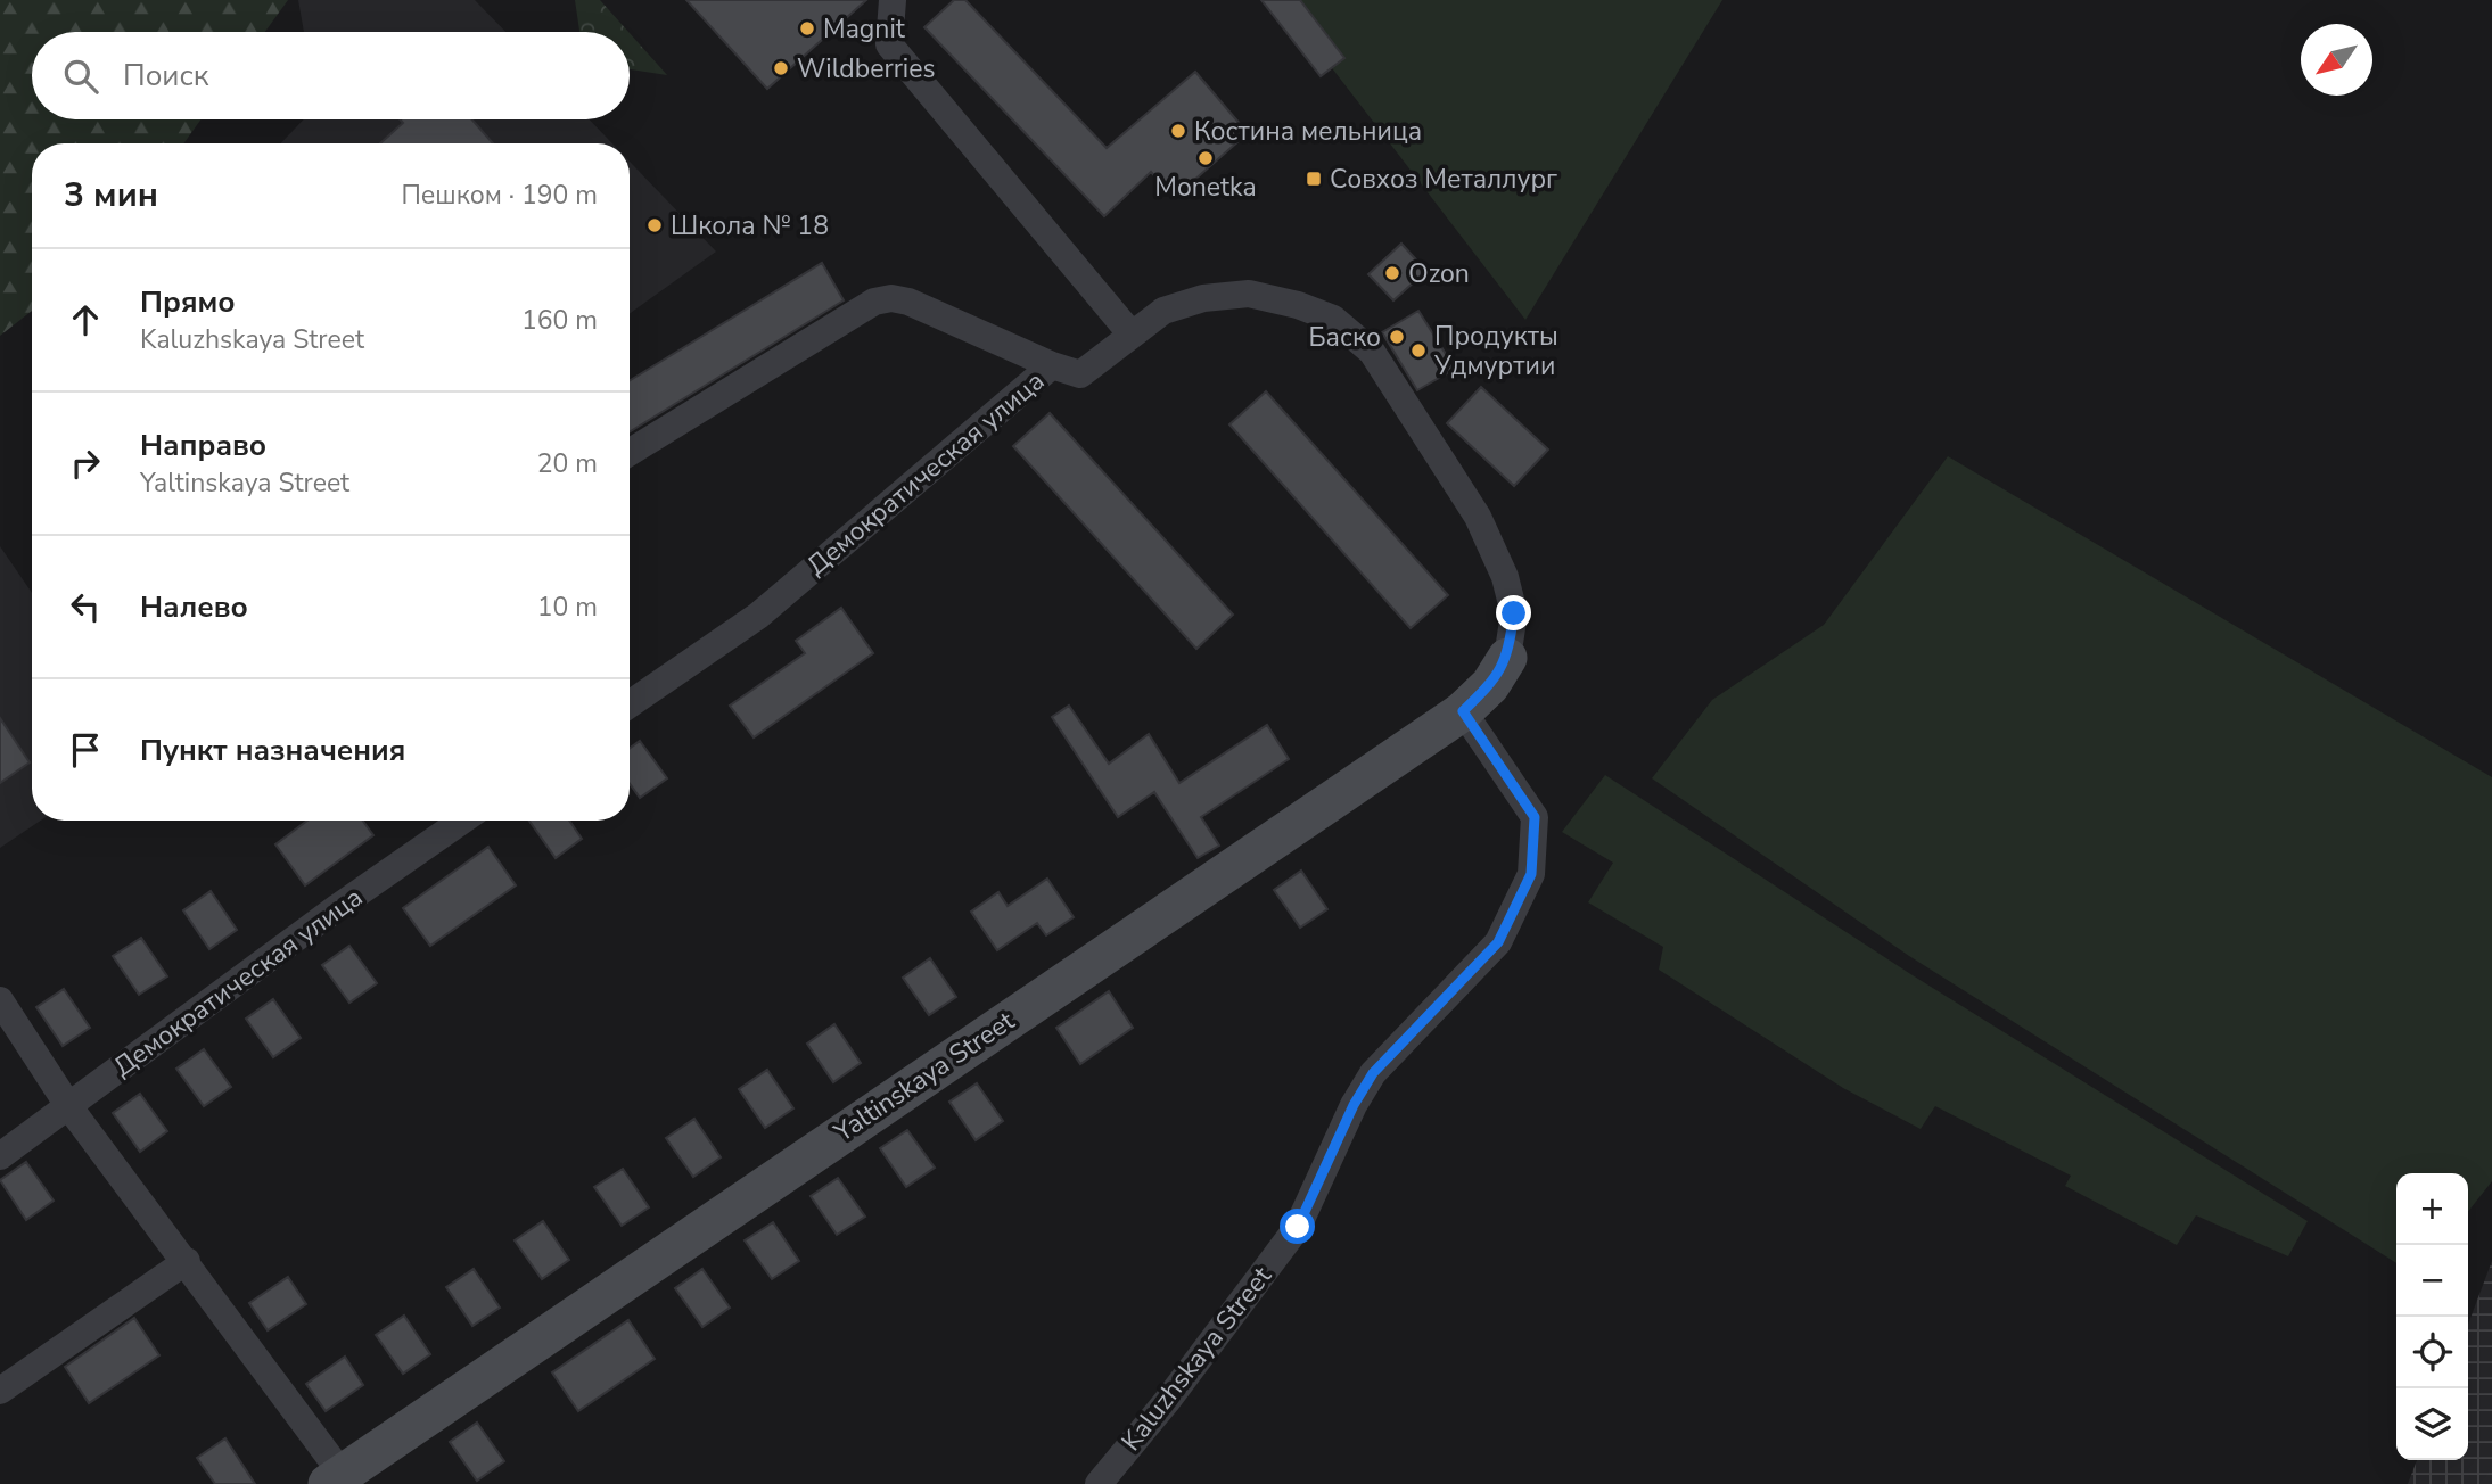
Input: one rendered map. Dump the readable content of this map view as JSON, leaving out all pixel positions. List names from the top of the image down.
{
  "streets": {
    "street": ["Демократическая улица", "Yaltinskaya Street", "Kaluzhskaya Street"]
  },
  "crossings": [
    ["Демократическая улица", "Yaltinskaya Street"],
    ["Yaltinskaya Street", "Kaluzhskaya Street"]
  ],
  "places": {
    "other": [
      "Magnit",
      "Wildberries",
      "Костина мельница",
      "Monetka",
      "Школа № 18",
      "Ozon",
      "Баско",
      "Продукты Удмуртии"
    ],
    "transit": ["Совхоз Металлург"]
  },
  "north": "bottom left",
  "page": {
    "search": "Поиск",
    "heading": ["3 мин", "Пешком · 190 m"],
    "list": [
      ["Прямо", "Kaluzhskaya Street", "160 m"],
      ["Направо", "Yaltinskaya Street", "20 m"],
      ["Налево", "10 m"],
      "Пункт назначения"
    ],
    "map_buttons": ["+", "−"]
  }
}
